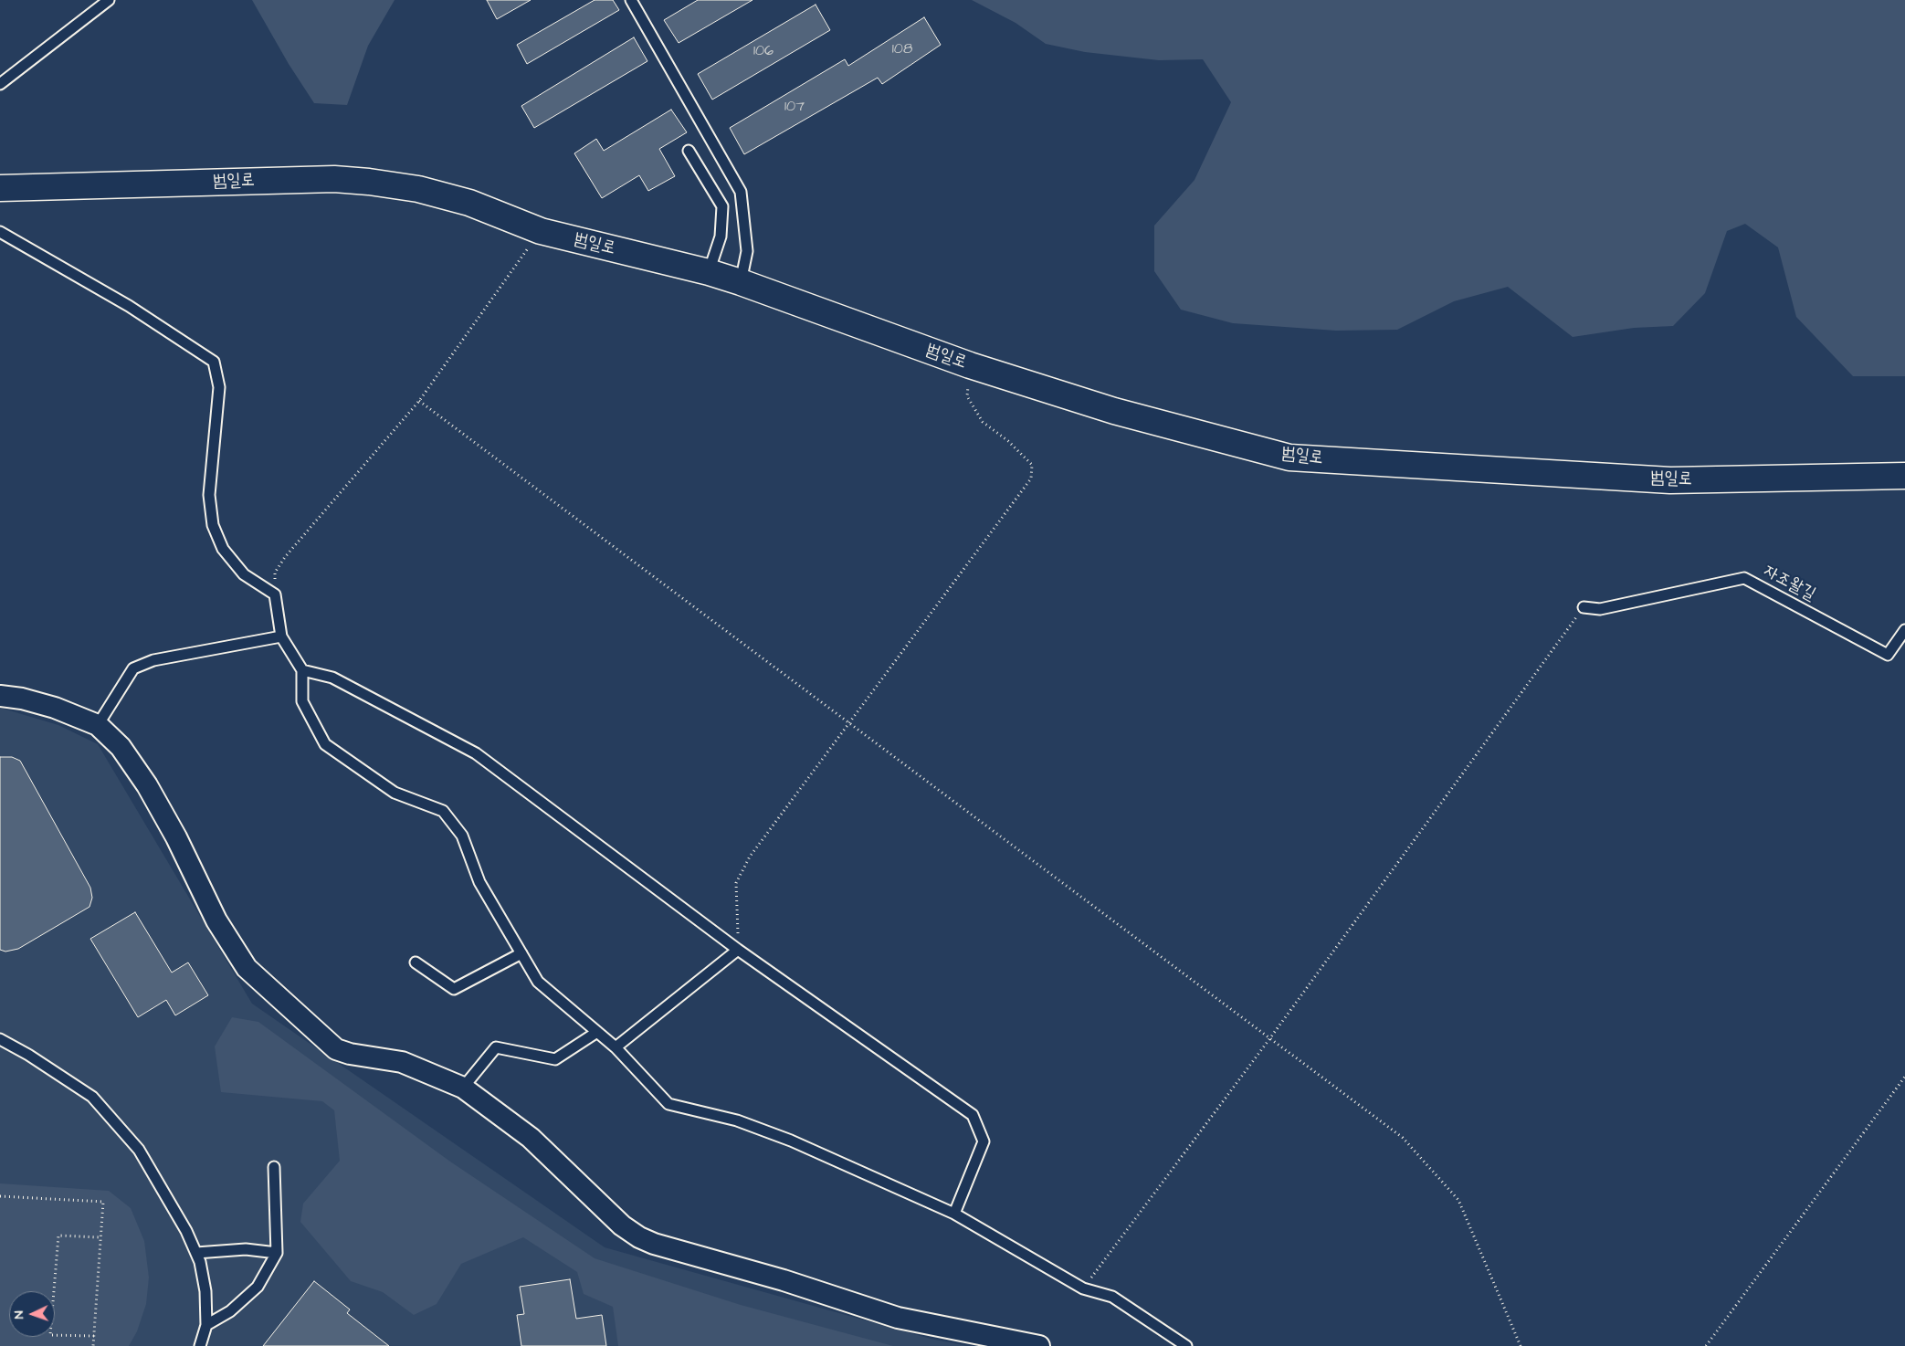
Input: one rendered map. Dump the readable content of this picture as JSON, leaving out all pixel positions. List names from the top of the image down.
{
  "streets": {
    "street": ["범일로"],
    "lane": ["자조왈길"]
  },
  "house_numbers": ["108", "106", "107"],
  "north": "left"
}
